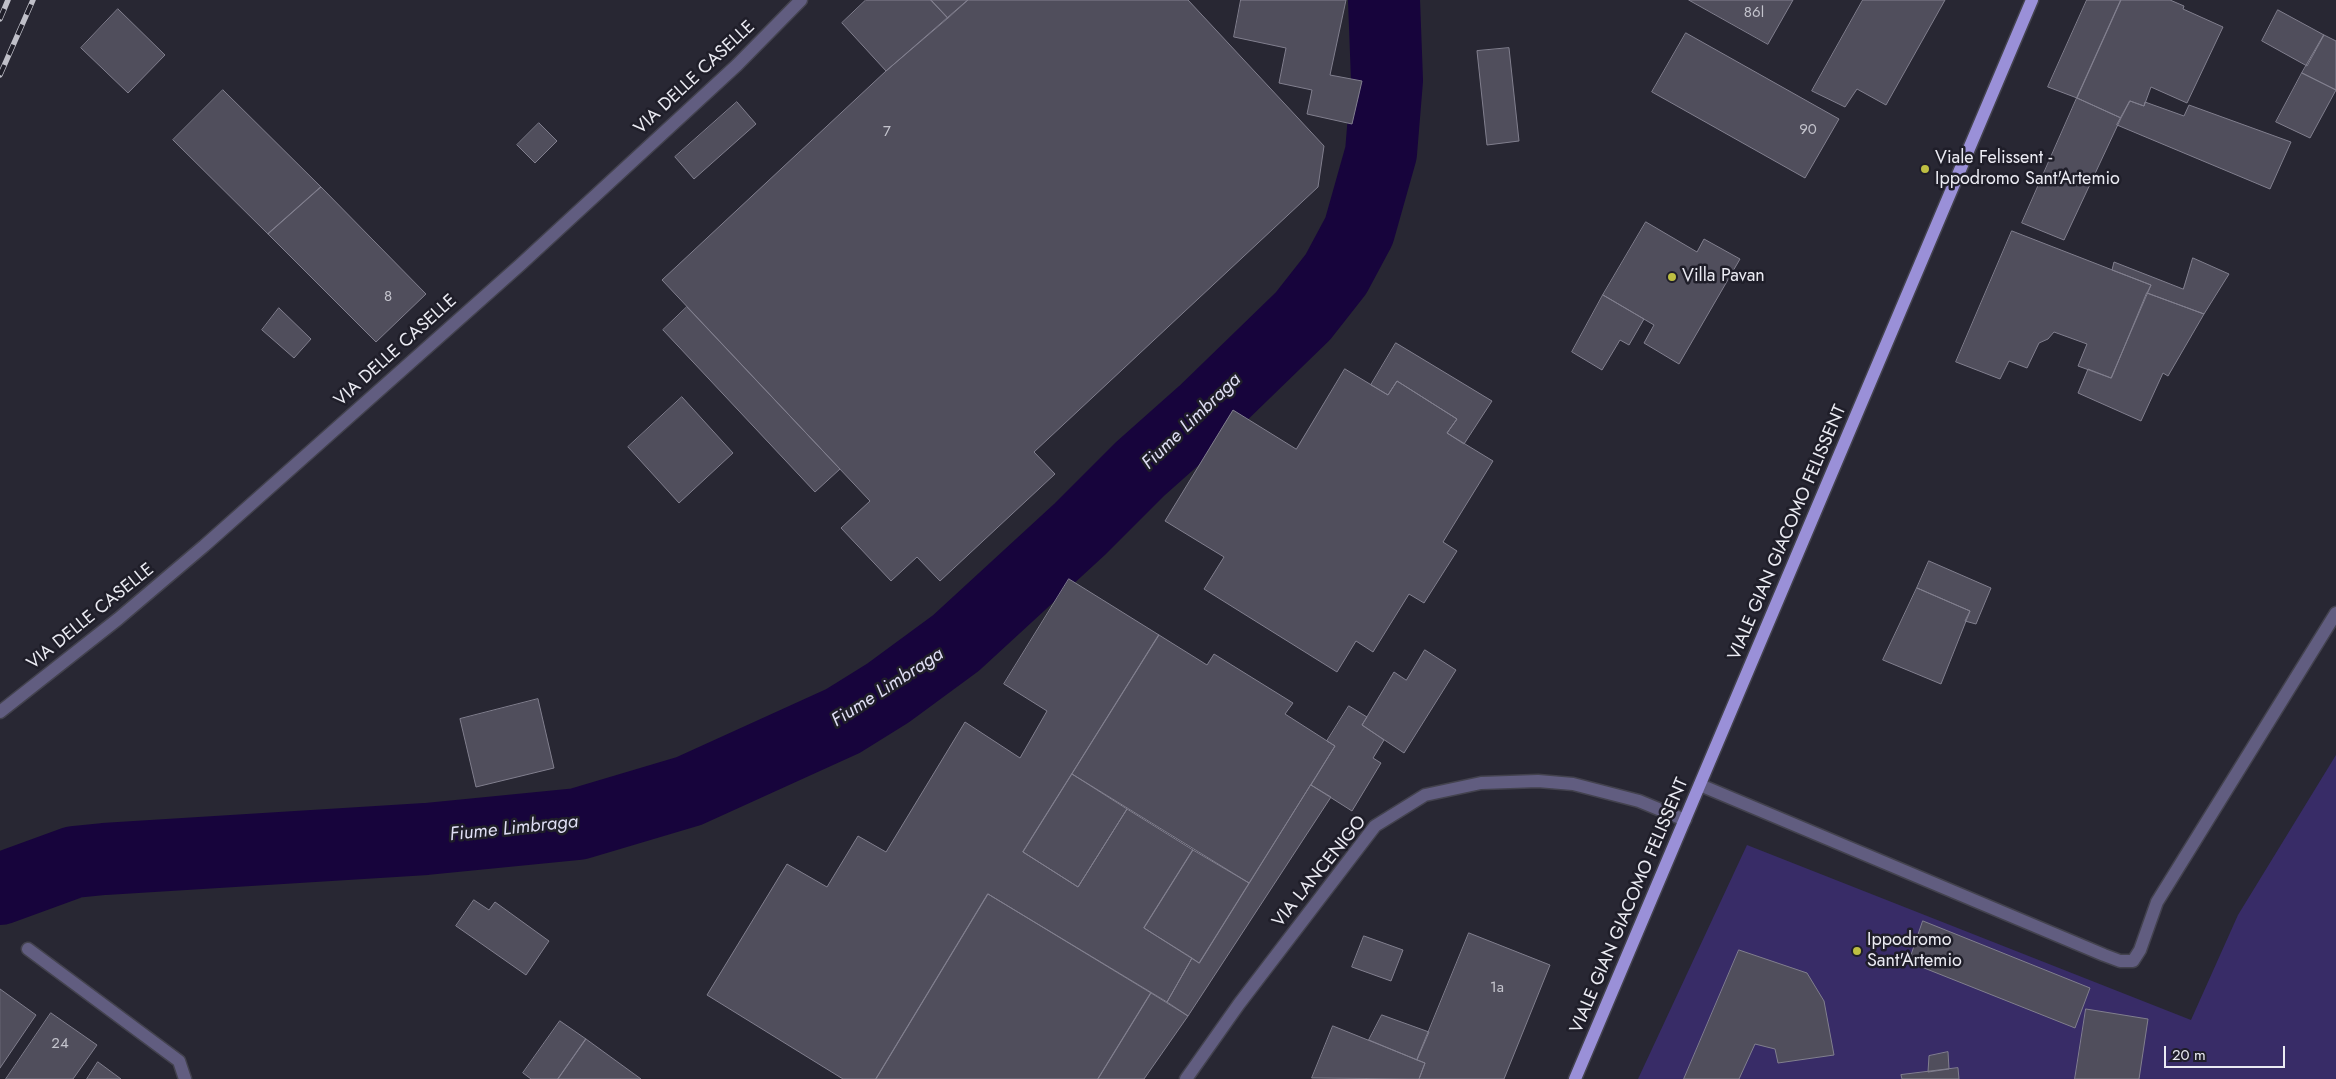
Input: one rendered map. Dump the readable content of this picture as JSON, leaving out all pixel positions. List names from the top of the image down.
{
  "streets": {
    "main road": ["VIALE GIAN GIACOMO FELISSENT"],
    "street": ["VIA DELLE CASELLE", "VIA LANCENIGO"]
  },
  "crossings": [
    ["VIALE GIAN GIACOMO FELISSENT", "VIA LANCENIGO"]
  ],
  "water": ["Fiume Limbraga"],
  "places": ["Viale Felissent - Ippodromo Sant'Artemio", "Villa Pavan", "Ippodromo Sant'Artemio"],
  "house_numbers": [
    "86l",
    "90",
    "7",
    "8",
    "1a",
    "24"
  ],
  "scale_bar": "20 m"
}
